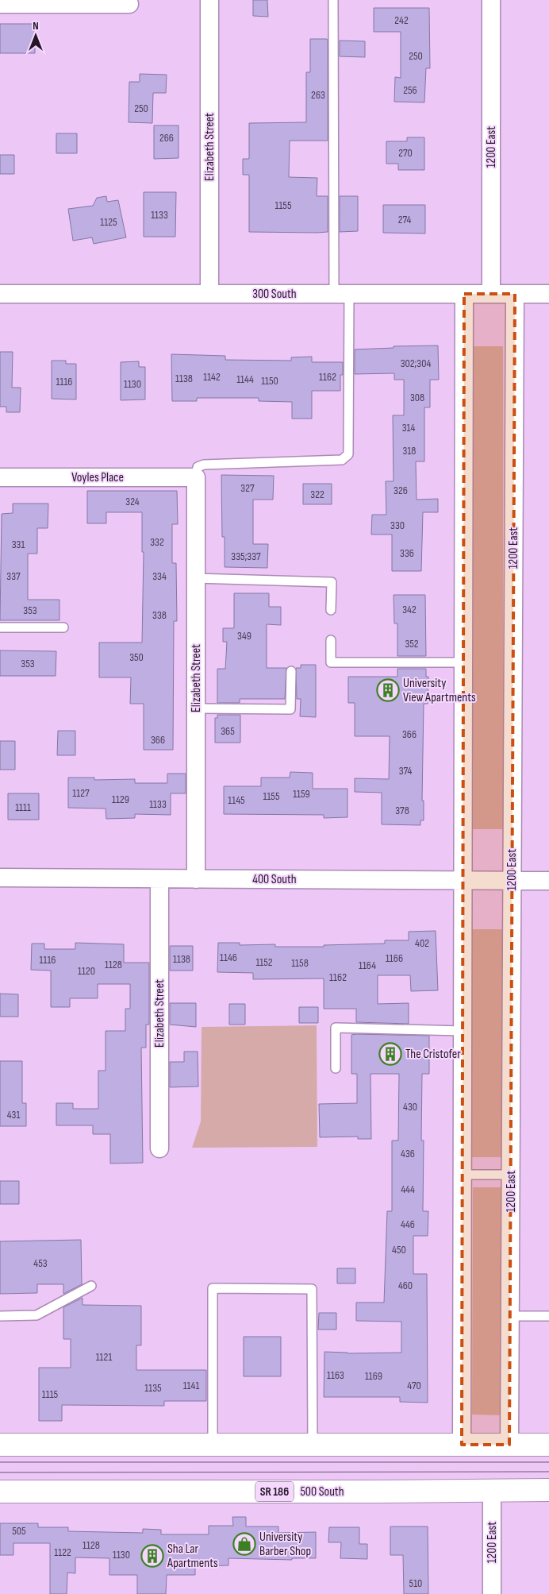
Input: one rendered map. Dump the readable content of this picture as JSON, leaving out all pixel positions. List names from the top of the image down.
{
  "streets": {
    "main road": ["SR 186", "500 South"],
    "street": [
      "Elizabeth Street",
      "1200 East",
      "300 South",
      "Voyles Place",
      "400 South"
    ]
  },
  "crossings": [
    ["Elizabeth Street", "300 South"],
    ["Elizabeth Street", "Voyles Place"],
    ["Elizabeth Street", "400 South"],
    ["1200 East", "300 South"],
    ["1200 East", "400 South"],
    ["1200 East", "500 South"]
  ],
  "places": {
    "building": ["University View Apartments", "The Cristofer", "Sha Lar Apartments"],
    "shop": ["University Barber Shop"]
  },
  "house_numbers": [
    "242",
    "250",
    "256",
    "263",
    "250",
    "266",
    "270",
    "1155",
    "1133",
    "274",
    "1125",
    "302;304",
    "1142",
    "1162",
    "1138",
    "1144",
    "1150",
    "1116",
    "1130",
    "308",
    "314",
    "318",
    "327",
    "326",
    "322",
    "324",
    "330",
    "332",
    "331",
    "336",
    "335;337",
    "337",
    "334",
    "342",
    "353",
    "338",
    "349",
    "352",
    "350",
    "353",
    "365",
    "366",
    "366",
    "374",
    "1127",
    "1159",
    "1155",
    "1129",
    "1145",
    "1133",
    "1111",
    "378",
    "402",
    "1146",
    "1166",
    "1138",
    "1116",
    "1152",
    "1158",
    "1128",
    "1164",
    "1120",
    "1162",
    "430",
    "431",
    "436",
    "444",
    "446",
    "450",
    "453",
    "460",
    "1121",
    "1163",
    "1169",
    "1141",
    "470",
    "1135",
    "1115",
    "505",
    "1128",
    "1122",
    "1130",
    "510"
  ],
  "north": "top"
}
